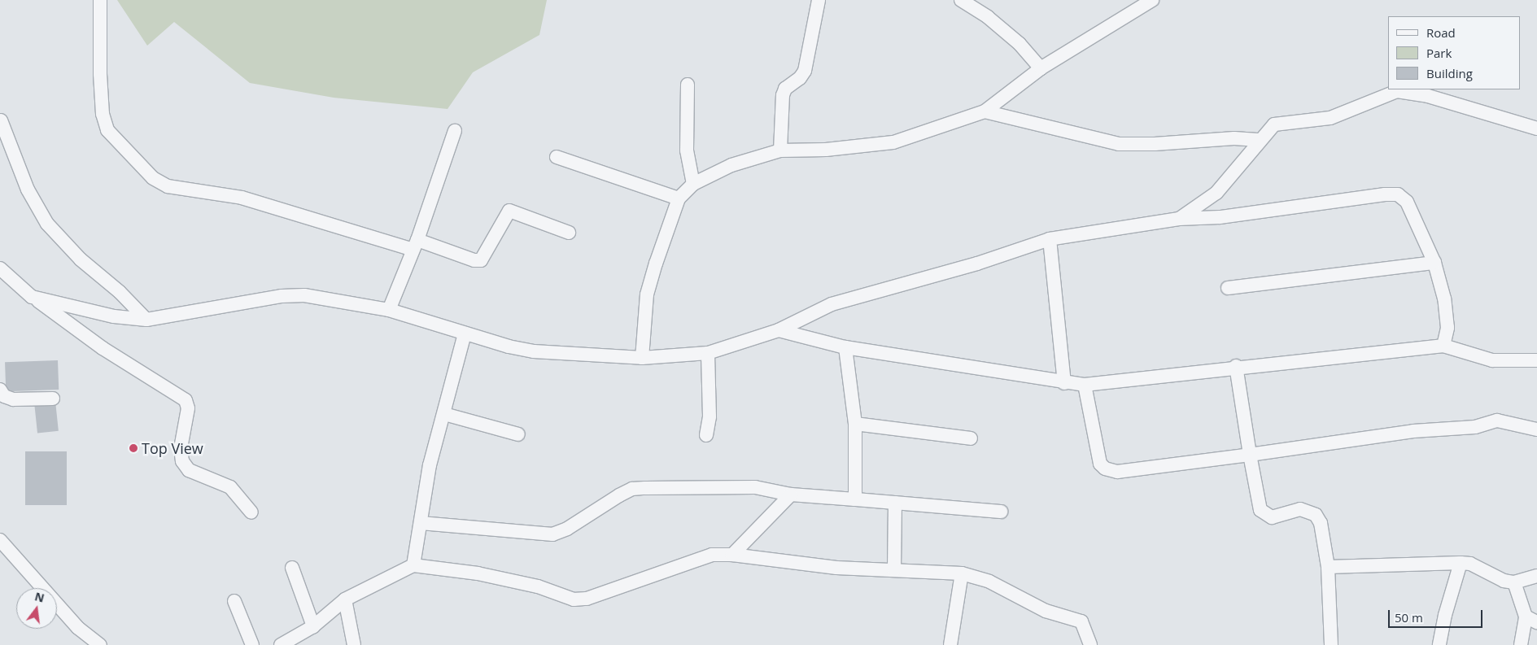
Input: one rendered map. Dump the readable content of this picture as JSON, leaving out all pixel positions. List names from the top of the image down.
{
  "places": ["Top View"],
  "legend": ["Road", "Park", "Building"],
  "scale_bar": "50 m",
  "north": "top"
}
